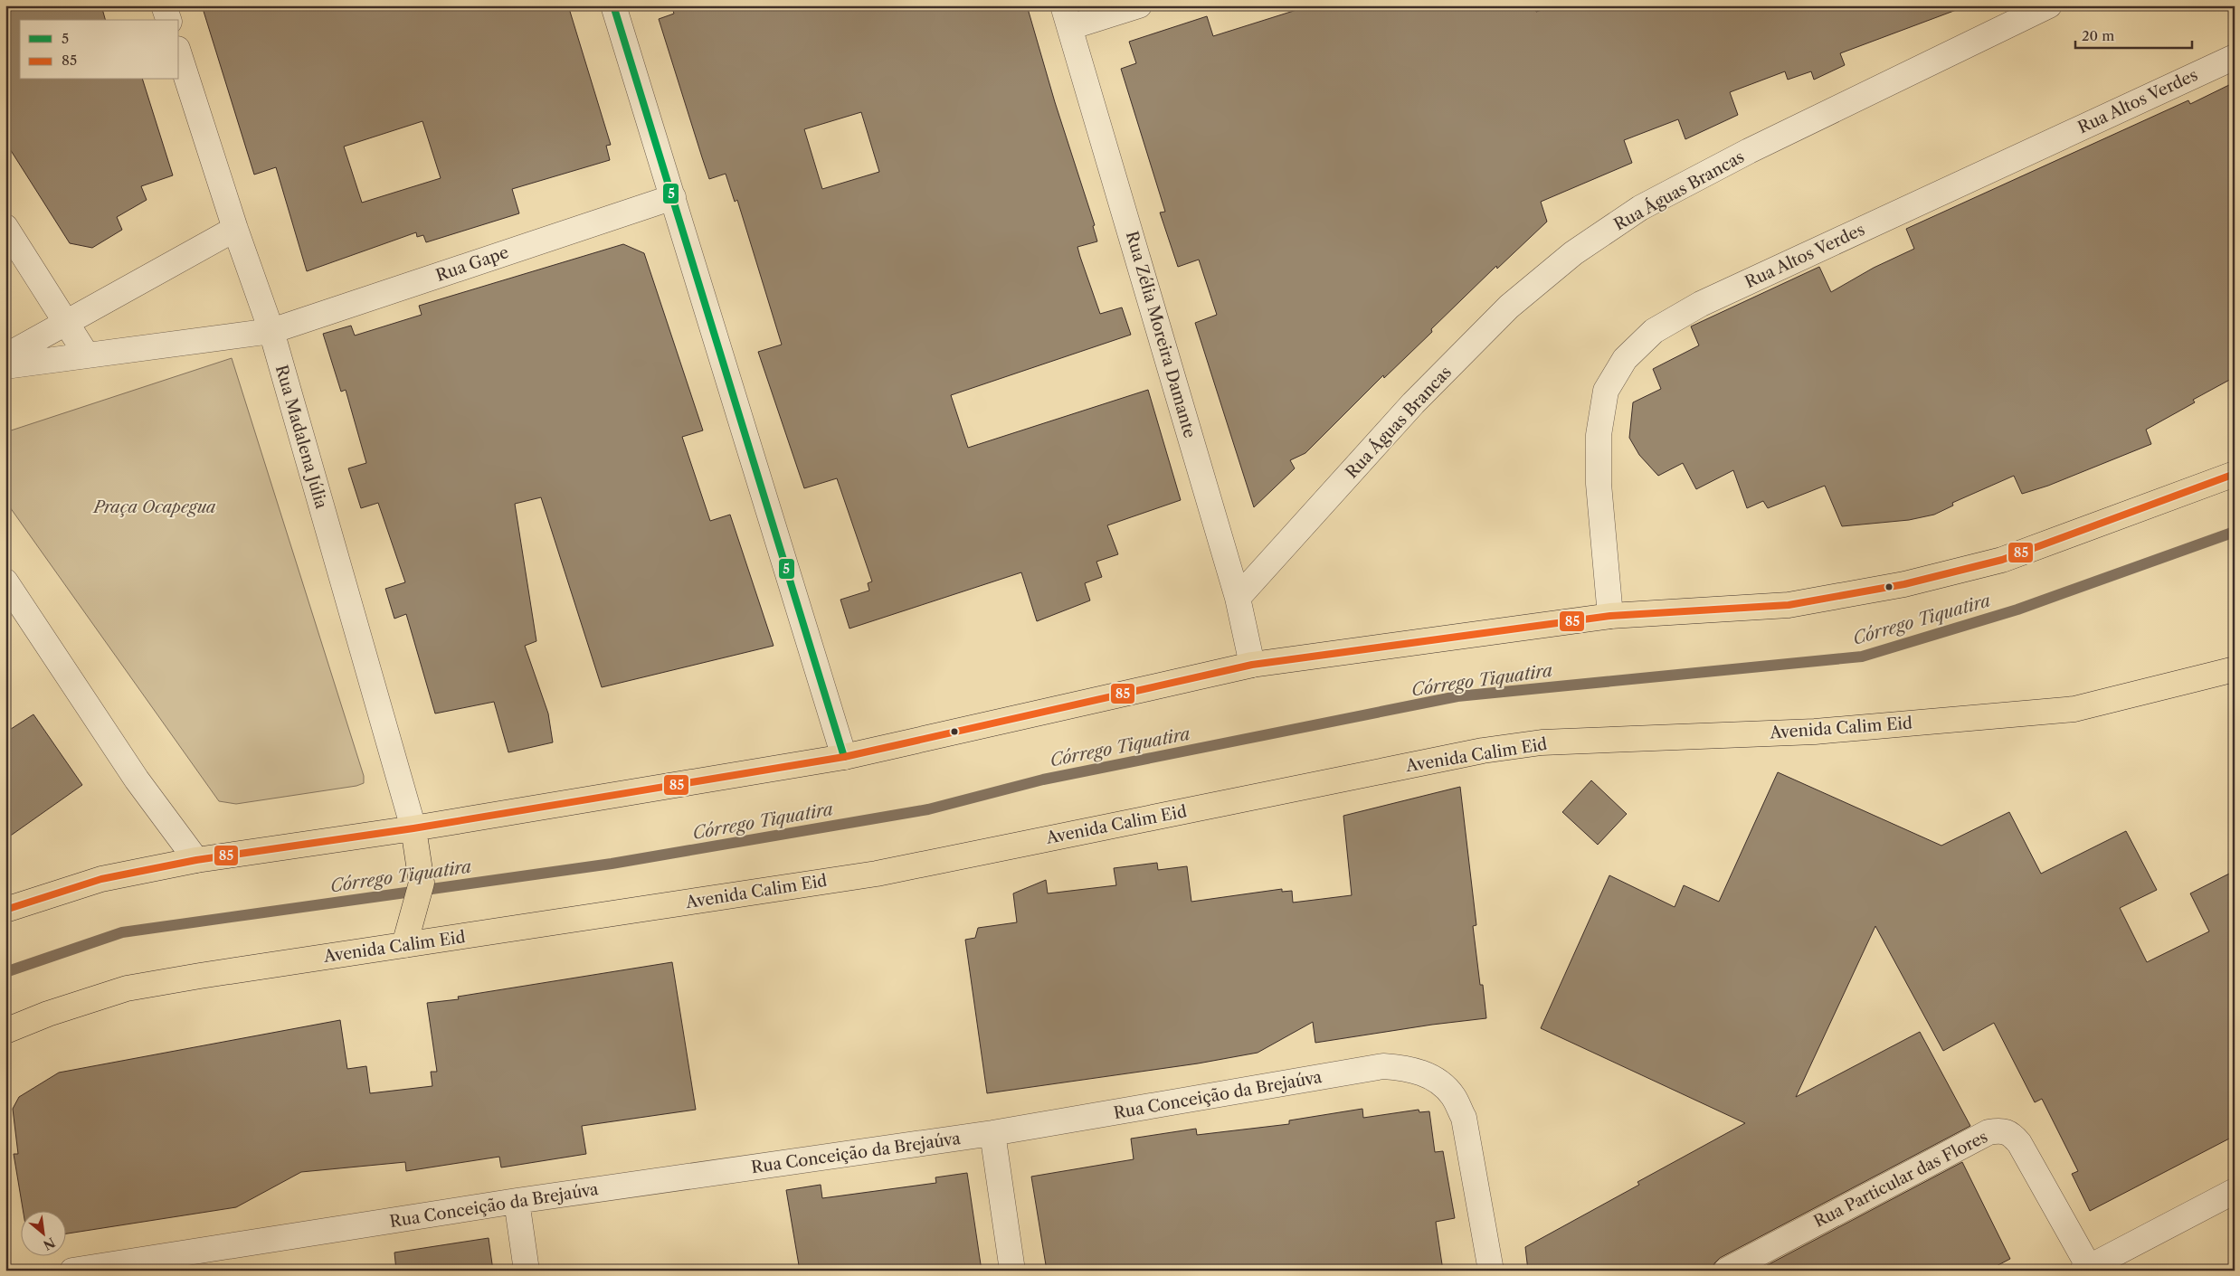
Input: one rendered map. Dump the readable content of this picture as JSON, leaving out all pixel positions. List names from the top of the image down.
{
  "streets": {
    "main road": ["Avenida Calim Eid"],
    "street": [
      "Rua Altos Verdes",
      "Rua Águas Brancas",
      "Rua Gape",
      "Rua Zélia Moreira Damante",
      "Rua Madalena Júlia",
      "Rua Conceição da Brejaúva",
      "Rua Particular das Flores"
    ]
  },
  "crossings": [
    ["Rua Águas Brancas", "Rua Zélia Moreira Damante"],
    ["Rua Gape", "Rua Madalena Júlia"]
  ],
  "water": ["Córrego Tiquatira"],
  "parks": ["Praça Ocapegua"],
  "lines": ["transit line 5", "transit line 85"],
  "legend": ["5", "85"],
  "scale_bar": "20 m",
  "north": "bottom right"
}
